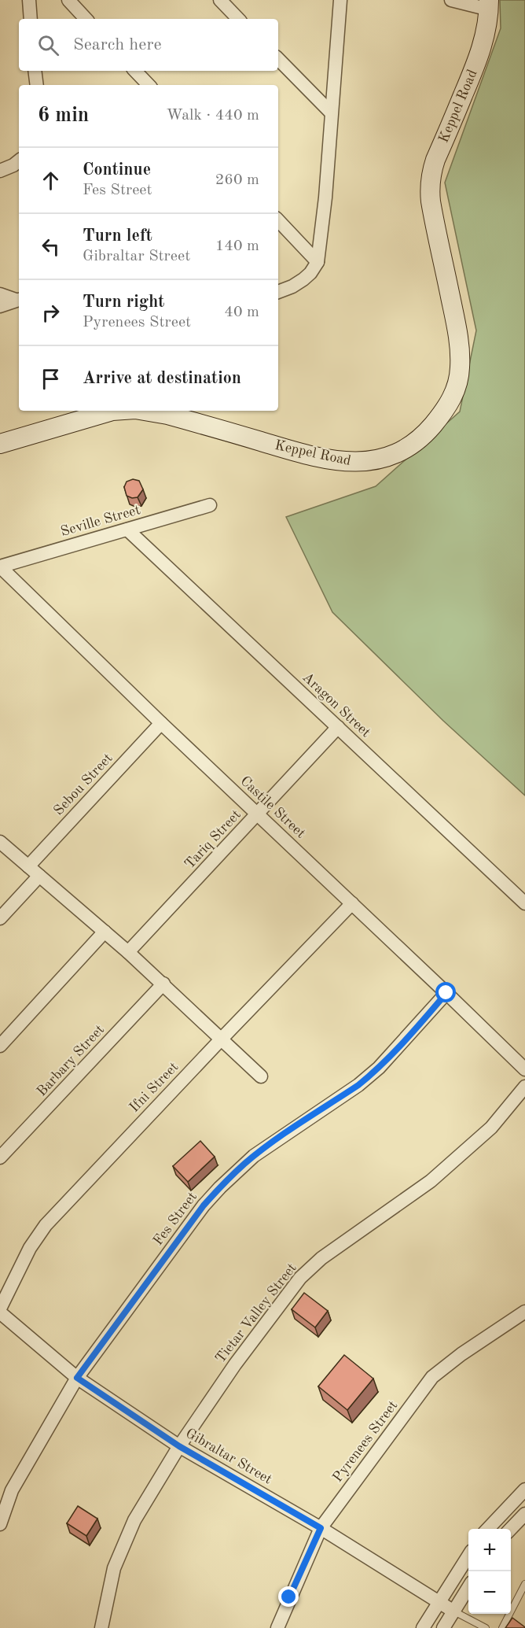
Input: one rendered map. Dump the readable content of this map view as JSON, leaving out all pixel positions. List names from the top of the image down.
{
  "streets": {
    "street": [
      "Keppel Road",
      "Seville Street",
      "Aragon Street",
      "Sebou Street",
      "Castile Street",
      "Tariq Street",
      "Barbary Street",
      "Ifni Street",
      "Fes Street",
      "Tietar Valley Street",
      "Pyrenees Street",
      "Gibraltar Street"
    ]
  },
  "crossings": [
    ["Seville Street", "Aragon Street"],
    ["Seville Street", "Castile Street"],
    ["Aragon Street", "Tariq Street"],
    ["Sebou Street", "Castile Street"],
    ["Castile Street", "Tariq Street"],
    ["Castile Street", "Ifni Street"],
    ["Castile Street", "Fes Street"],
    ["Ifni Street", "Gibraltar Street"],
    ["Fes Street", "Gibraltar Street"],
    ["Tietar Valley Street", "Gibraltar Street"],
    ["Pyrenees Street", "Gibraltar Street"]
  ],
  "page": {
    "search": "Search here",
    "heading": ["6 min", "Walk · 440 m"],
    "list": [
      ["Continue", "Fes Street", "260 m"],
      ["Turn left", "Gibraltar Street", "140 m"],
      ["Turn right", "Pyrenees Street", "40 m"],
      "Arrive at destination"
    ],
    "map_buttons": ["+", "−"]
  }
}
